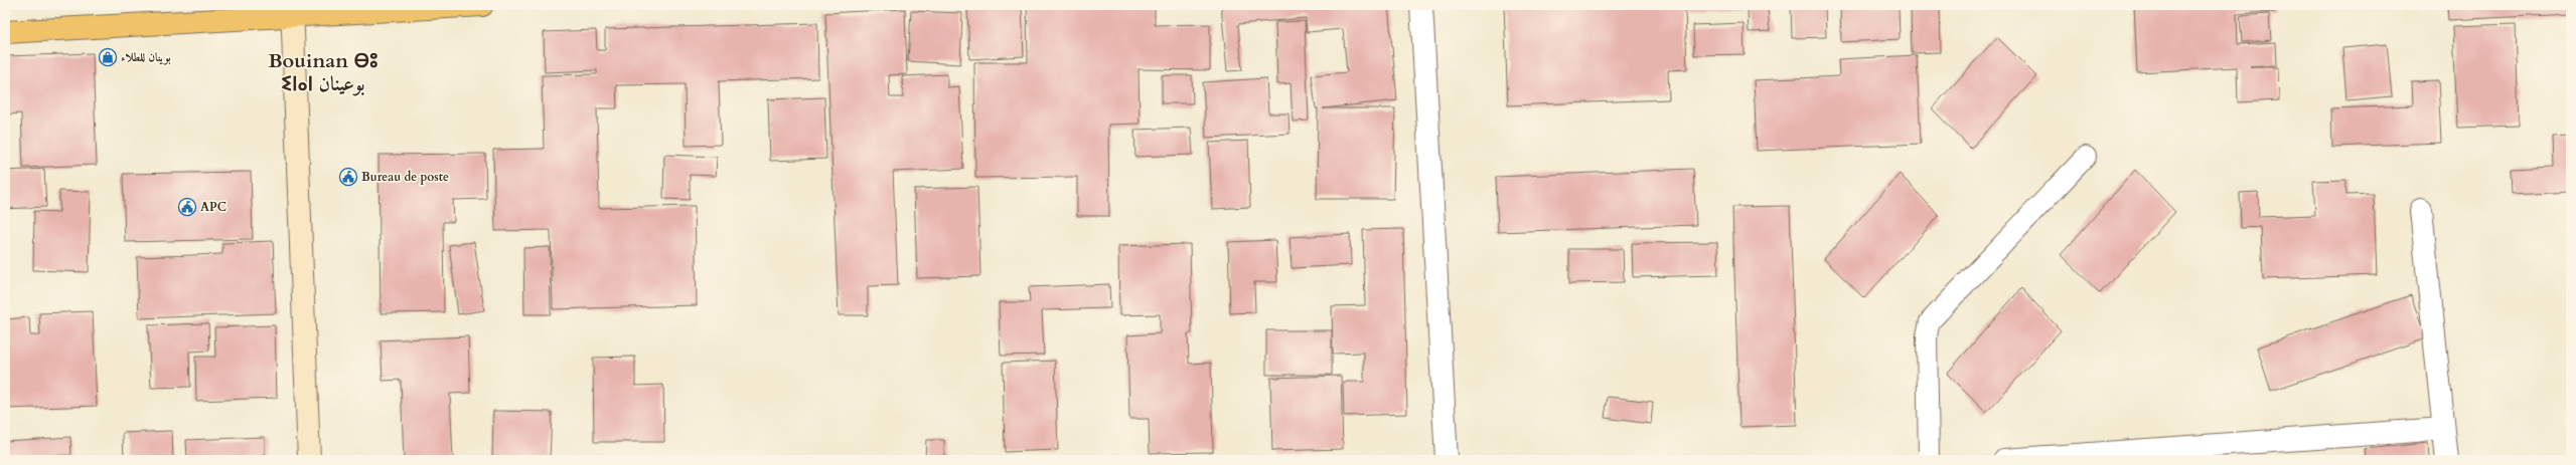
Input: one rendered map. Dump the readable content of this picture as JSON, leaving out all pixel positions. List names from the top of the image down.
{
  "districts": ["Bouinan ⴱⵓ ⵉⵏⴰⵏ بوعينان"],
  "places": {
    "shop": ["بوينان للطلاء"],
    "public building": ["Bureau de poste", "APC"]
  }
}
